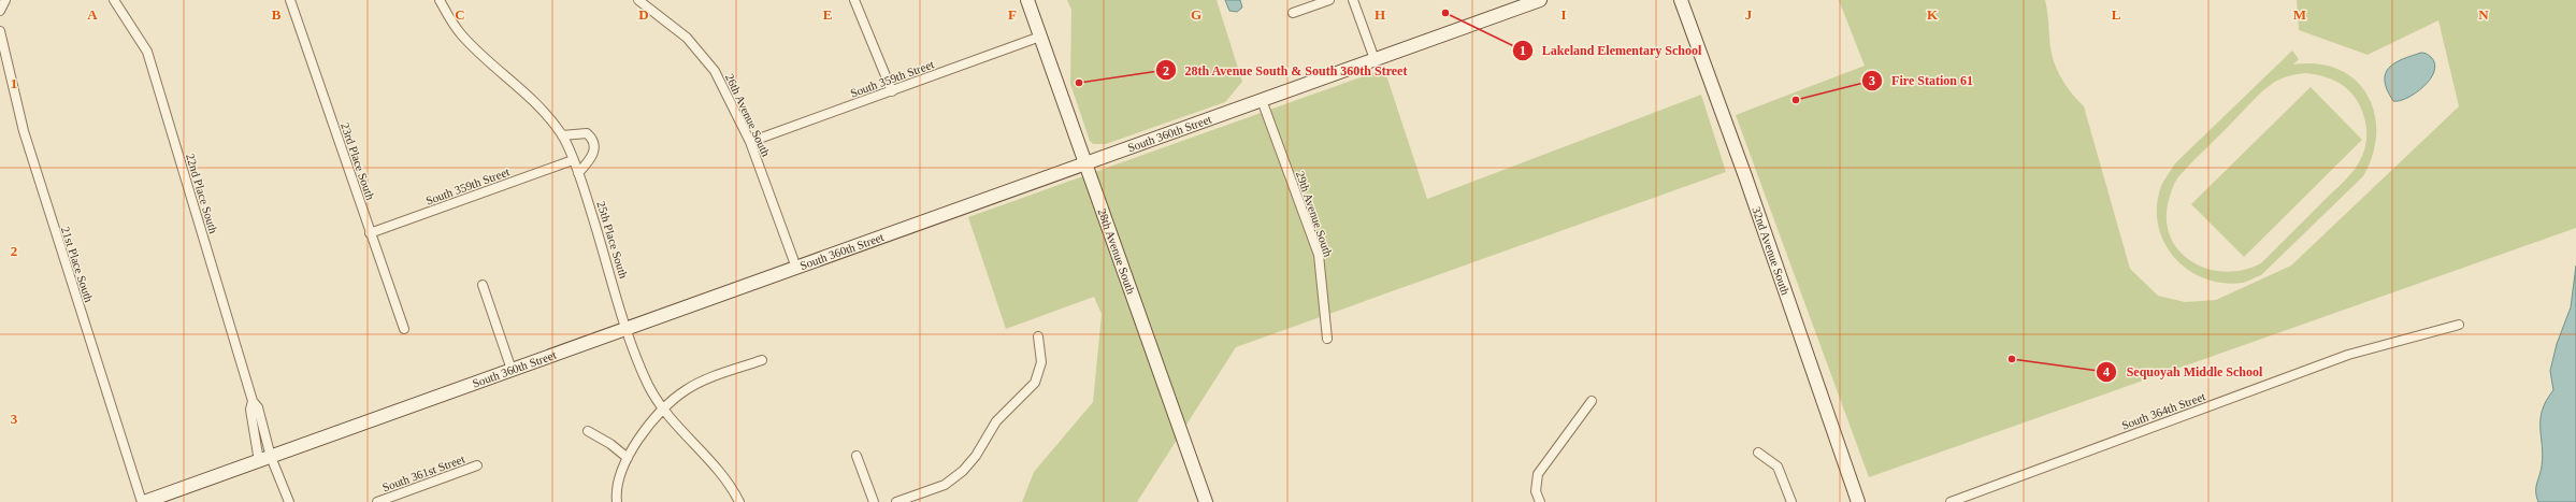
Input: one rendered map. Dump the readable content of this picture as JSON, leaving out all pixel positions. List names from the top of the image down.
{
  "streets": {
    "street": [
      "South 359th Street",
      "26th Avenue South",
      "South 360th Street",
      "23rd Place South",
      "22nd Place South",
      "29th Avenue South",
      "25th Place South",
      "28th Avenue South",
      "32nd Avenue South",
      "21st Place South",
      "South 364th Street",
      "South 361st Street"
    ]
  },
  "crossings": [
    ["South 359th Street", "26th Avenue South"],
    ["South 359th Street", "23rd Place South"],
    ["South 359th Street", "25th Place South"],
    ["South 359th Street", "28th Avenue South"],
    ["26th Avenue South", "South 360th Street"],
    ["South 360th Street", "22nd Place South"],
    ["South 360th Street", "29th Avenue South"],
    ["South 360th Street", "25th Place South"],
    ["South 360th Street", "28th Avenue South"],
    ["South 360th Street", "21st Place South"]
  ],
  "places": [
    "Lakeland Elementary School",
    "28th Avenue South & South 360th Street",
    "Fire Station 61",
    "Sequoyah Middle School"
  ],
  "grid": {
    "columns": [
      "A",
      "B",
      "C",
      "D",
      "E",
      "F",
      "G",
      "H",
      "I",
      "J",
      "K",
      "L",
      "M",
      "N"
    ],
    "rows": ["1", "2", "3"]
  }
}
